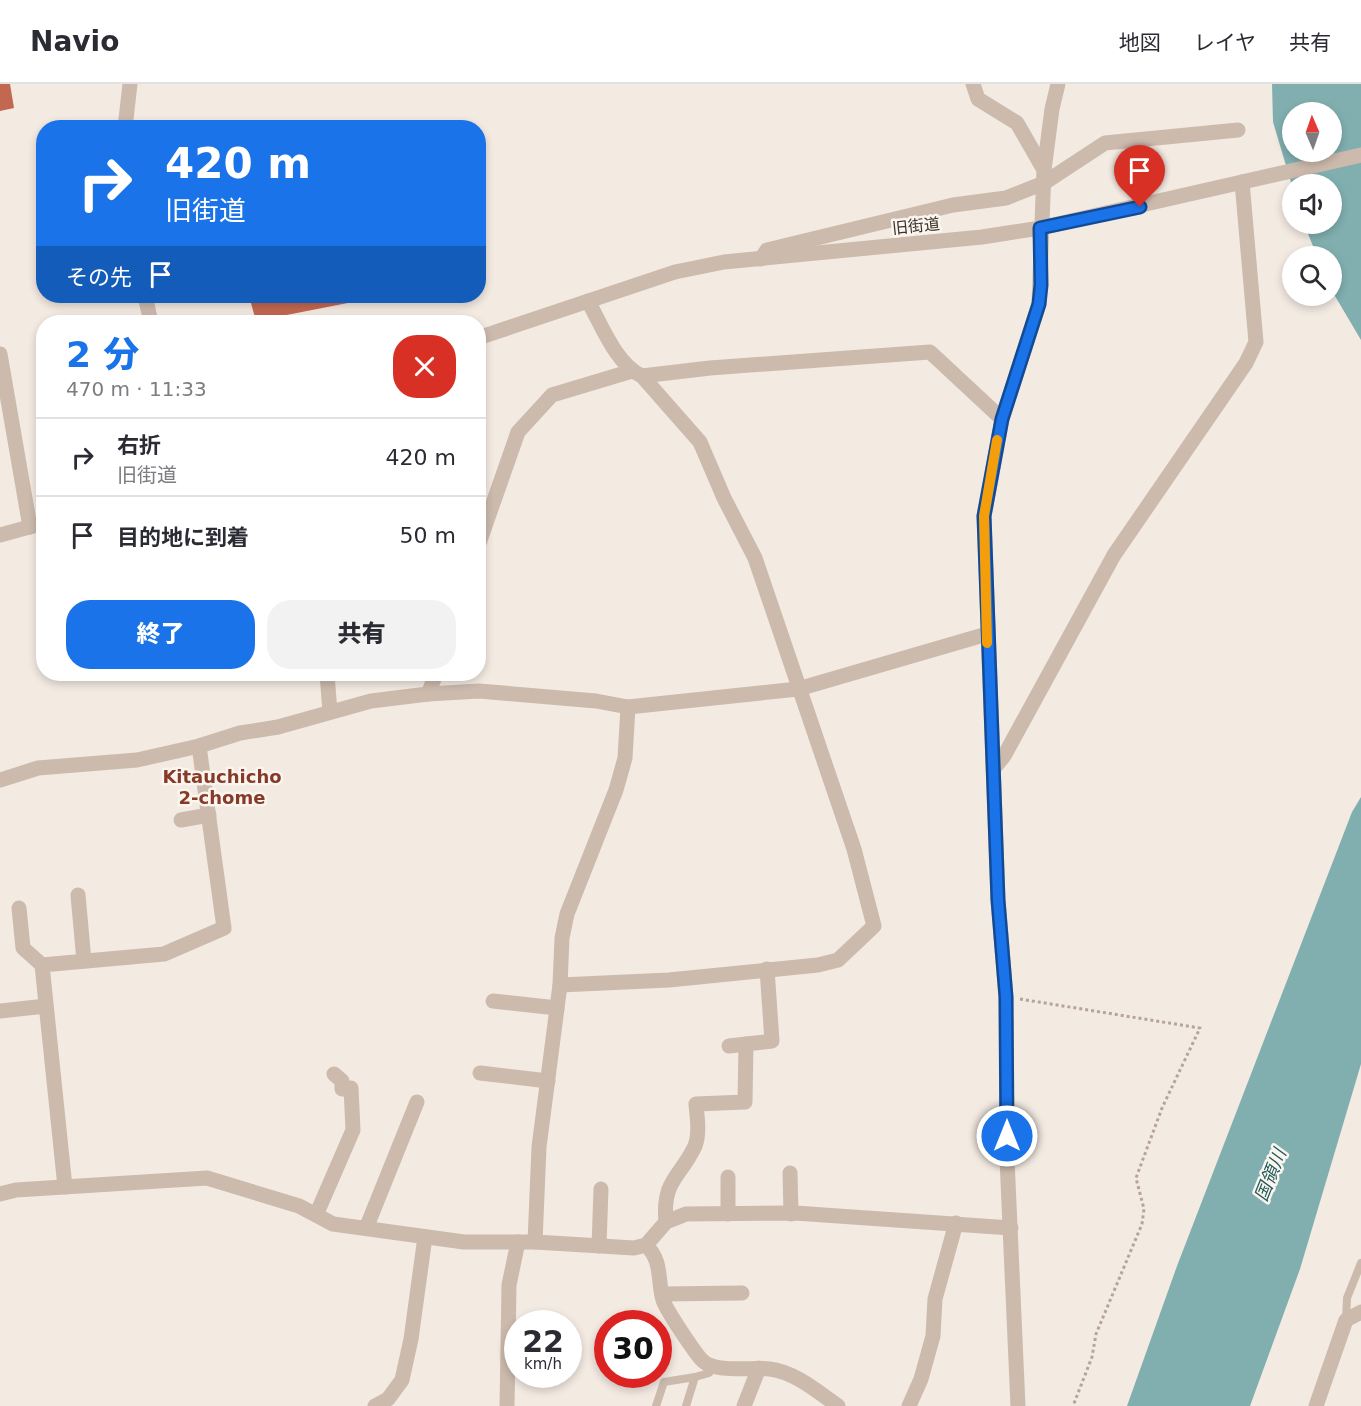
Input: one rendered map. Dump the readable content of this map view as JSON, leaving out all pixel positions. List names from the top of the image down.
{
  "streets": {
    "street": ["旧街道"]
  },
  "districts": ["Kitauchicho 2-chome"],
  "water": ["国領川"],
  "north": "top",
  "page": {
    "header": "Navio",
    "nav": ["地図", "レイヤ", "共有"],
    "turn": ["420 m", "旧街道"],
    "then": "その先",
    "heading": ["2 分", "470 m · 11:33"],
    "list": [
      {
        "name": "右折",
        "note": "旧街道",
        "value": "420 m"
      },
      {
        "name": "目的地に到着",
        "value": "50 m"
      }
    ],
    "buttons": ["終了", "共有"],
    "speed": "22 km/h",
    "limit": "30"
  }
}
